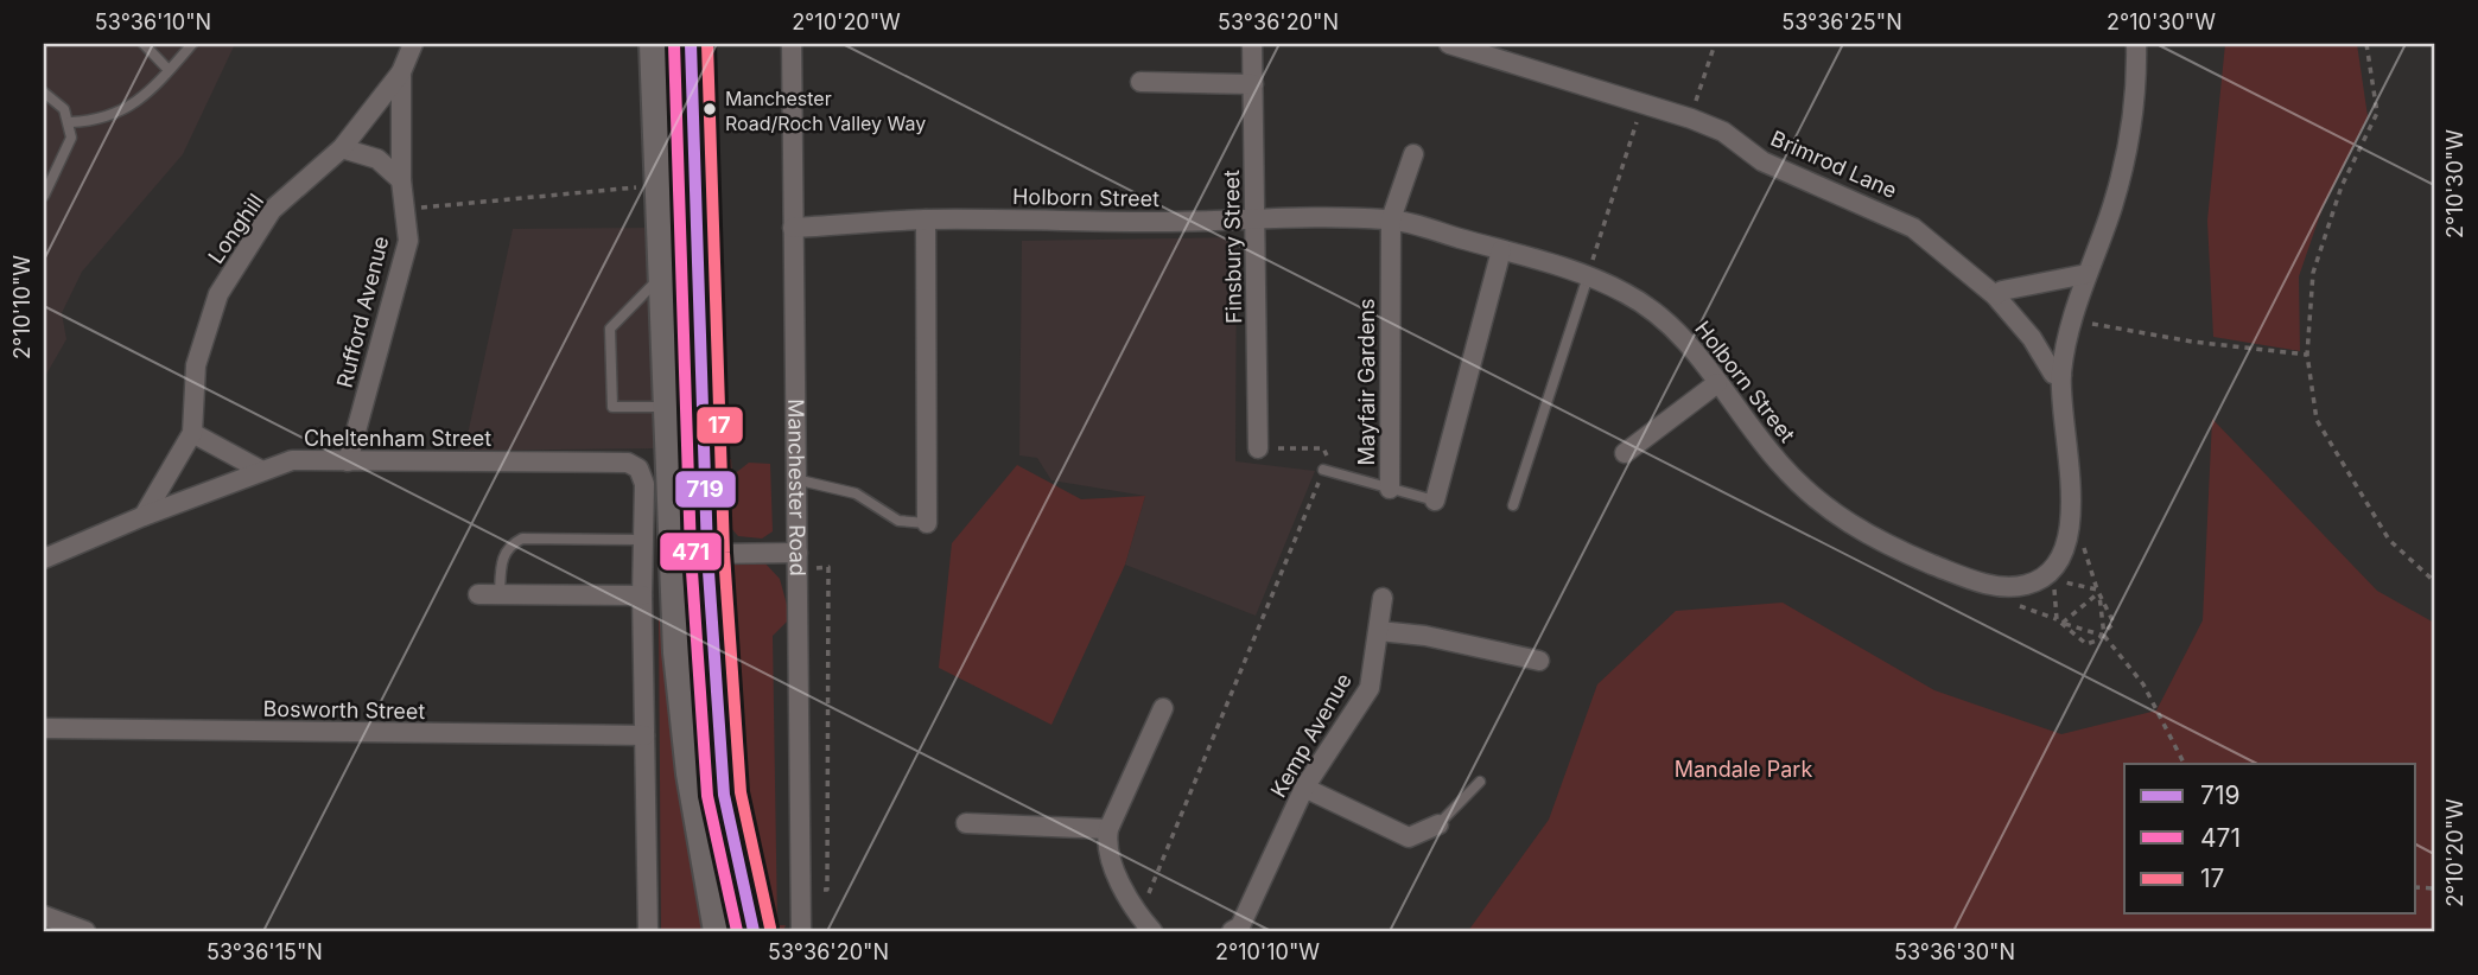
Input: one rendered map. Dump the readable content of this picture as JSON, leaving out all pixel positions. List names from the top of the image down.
{
  "streets": {
    "street": [
      "Brimrod Lane",
      "Holborn Street",
      "Longhill",
      "Finsbury Street",
      "Rufford Avenue",
      "Mayfair Gardens",
      "Cheltenham Street",
      "Manchester Road",
      "Bosworth Street",
      "Kemp Avenue"
    ]
  },
  "crossings": [
    ["Brimrod Lane", "Holborn Street"],
    ["Holborn Street", "Finsbury Street"],
    ["Holborn Street", "Mayfair Gardens"],
    ["Holborn Street", "Manchester Road"],
    ["Longhill", "Rufford Avenue"],
    ["Rufford Avenue", "Cheltenham Street"],
    ["Cheltenham Street", "Bosworth Street"]
  ],
  "parks": ["Mandale Park"],
  "places": ["Manchester Road/Roch Valley Way"],
  "lines": ["transit line 719", "transit line 471", "transit line 17"],
  "legend": ["719", "471", "17"],
  "coordinates": [
    "53°36'10\"N",
    "2°10'20\"W",
    "53°36'20\"N",
    "53°36'25\"N",
    "2°10'30\"W",
    "2°10'10\"W",
    "53°36'15\"N",
    "53°36'30\"N"
  ]
}
